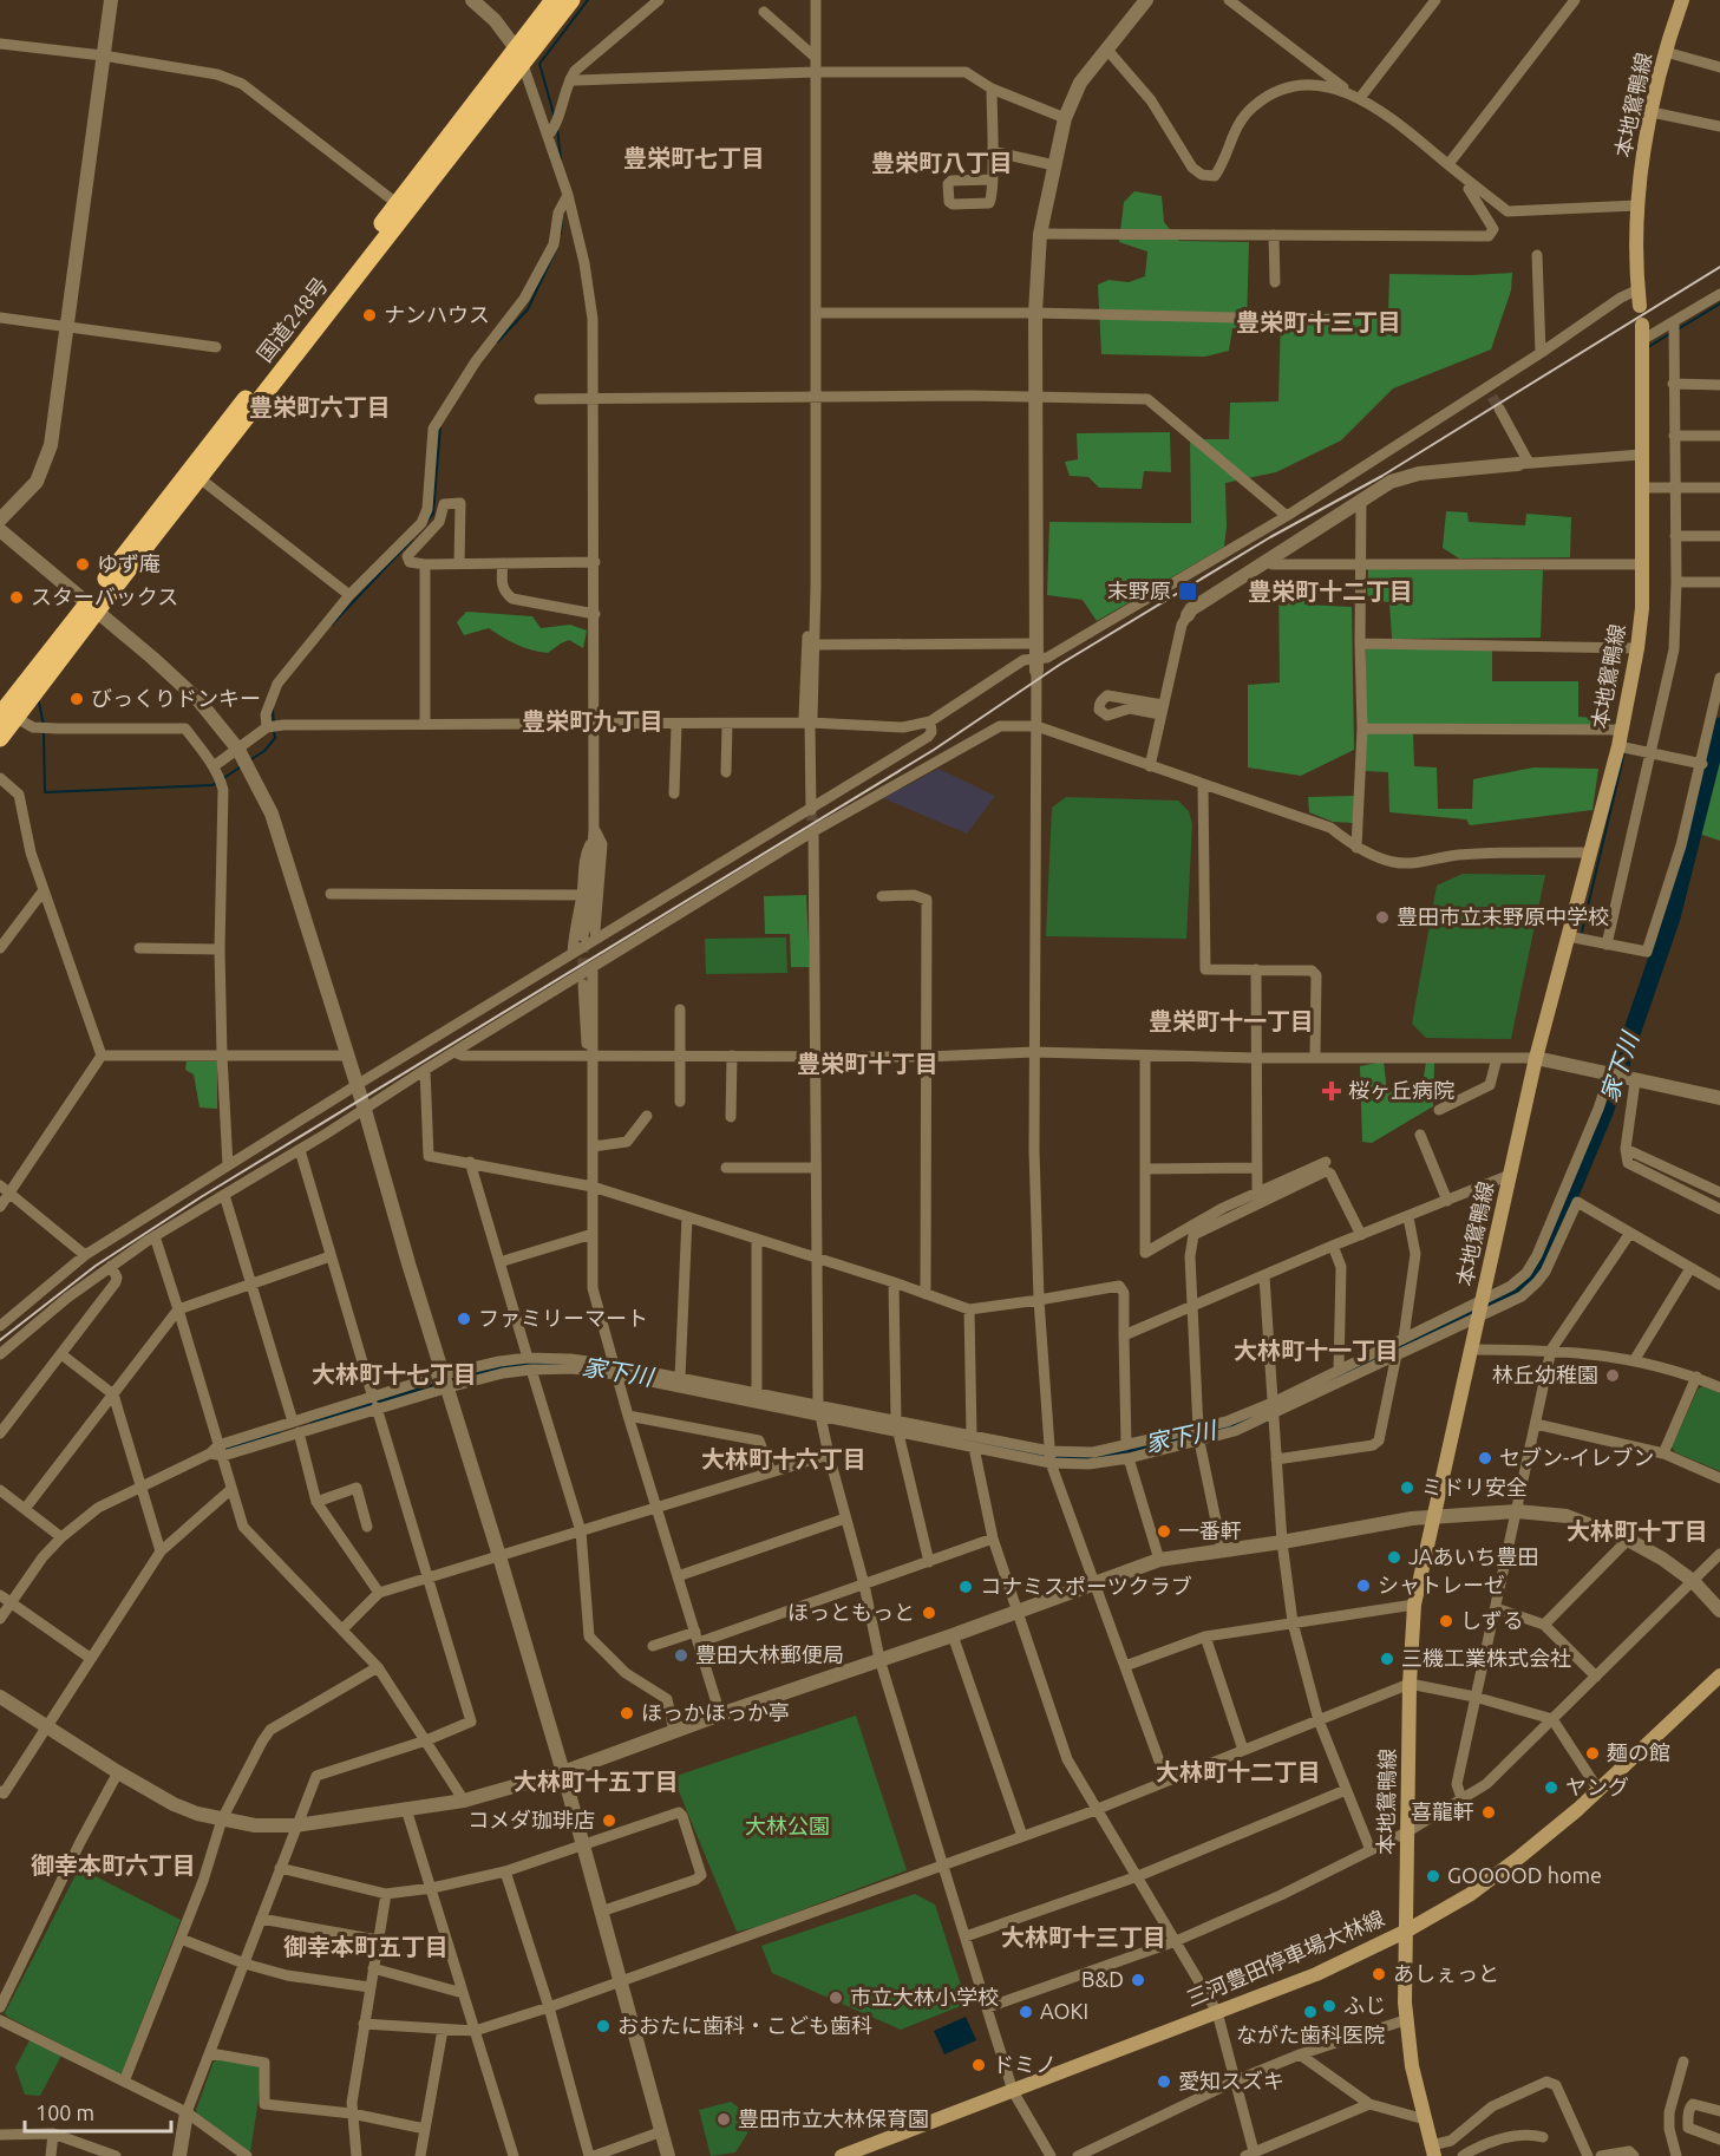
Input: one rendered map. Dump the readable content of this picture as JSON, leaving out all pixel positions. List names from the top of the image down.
{
  "streets": {
    "highway": ["国道248号"],
    "main road": ["本地鴛鴨線", "三河豊田停車場大林線"]
  },
  "crossings": [
    ["本地鴛鴨線", "三河豊田停車場大林線"]
  ],
  "districts": [
    "豊栄町七丁目",
    "豊栄町八丁目",
    "豊栄町十三丁目",
    "豊栄町六丁目",
    "豊栄町十二丁目",
    "豊栄町九丁目",
    "豊栄町十一丁目",
    "豊栄町十丁目",
    "大林町十一丁目",
    "大林町十七丁目",
    "大林町十六丁目",
    "大林町十丁目",
    "大林町十二丁目",
    "大林町十五丁目",
    "御幸本町六丁目",
    "大林町十三丁目",
    "御幸本町五丁目"
  ],
  "water": ["家下川"],
  "parks": ["大林公園"],
  "places": {
    "other": [
      "ナンハウス",
      "ゆず庵",
      "スターバックス",
      "びっくりドンキー",
      "豊田市立末野原中学校",
      "ファミリーマート",
      "林丘幼稚園",
      "セブン-イレブン",
      "ミドリ安全",
      "一番軒",
      "JAあいち豊田",
      "シャトレーゼ",
      "コナミスポーツクラブ",
      "ほっともっと",
      "しずる",
      "豊田大林郵便局",
      "三機工業株式会社",
      "ほっかほっか亭",
      "麺の館",
      "ヤング",
      "喜龍軒",
      "コメダ珈琲店",
      "GOOOOD home",
      "あしぇっと",
      "B&D",
      "市立大林小学校",
      "ふじ",
      "AOKI",
      "ながた歯科医院",
      "おおたに歯科・こども歯科",
      "ドミノ",
      "愛知スズキ",
      "豊田市立大林保育園"
    ],
    "transit": ["末野原"],
    "health": ["桜ヶ丘病院"]
  },
  "scale_bar": "100 m"
}
